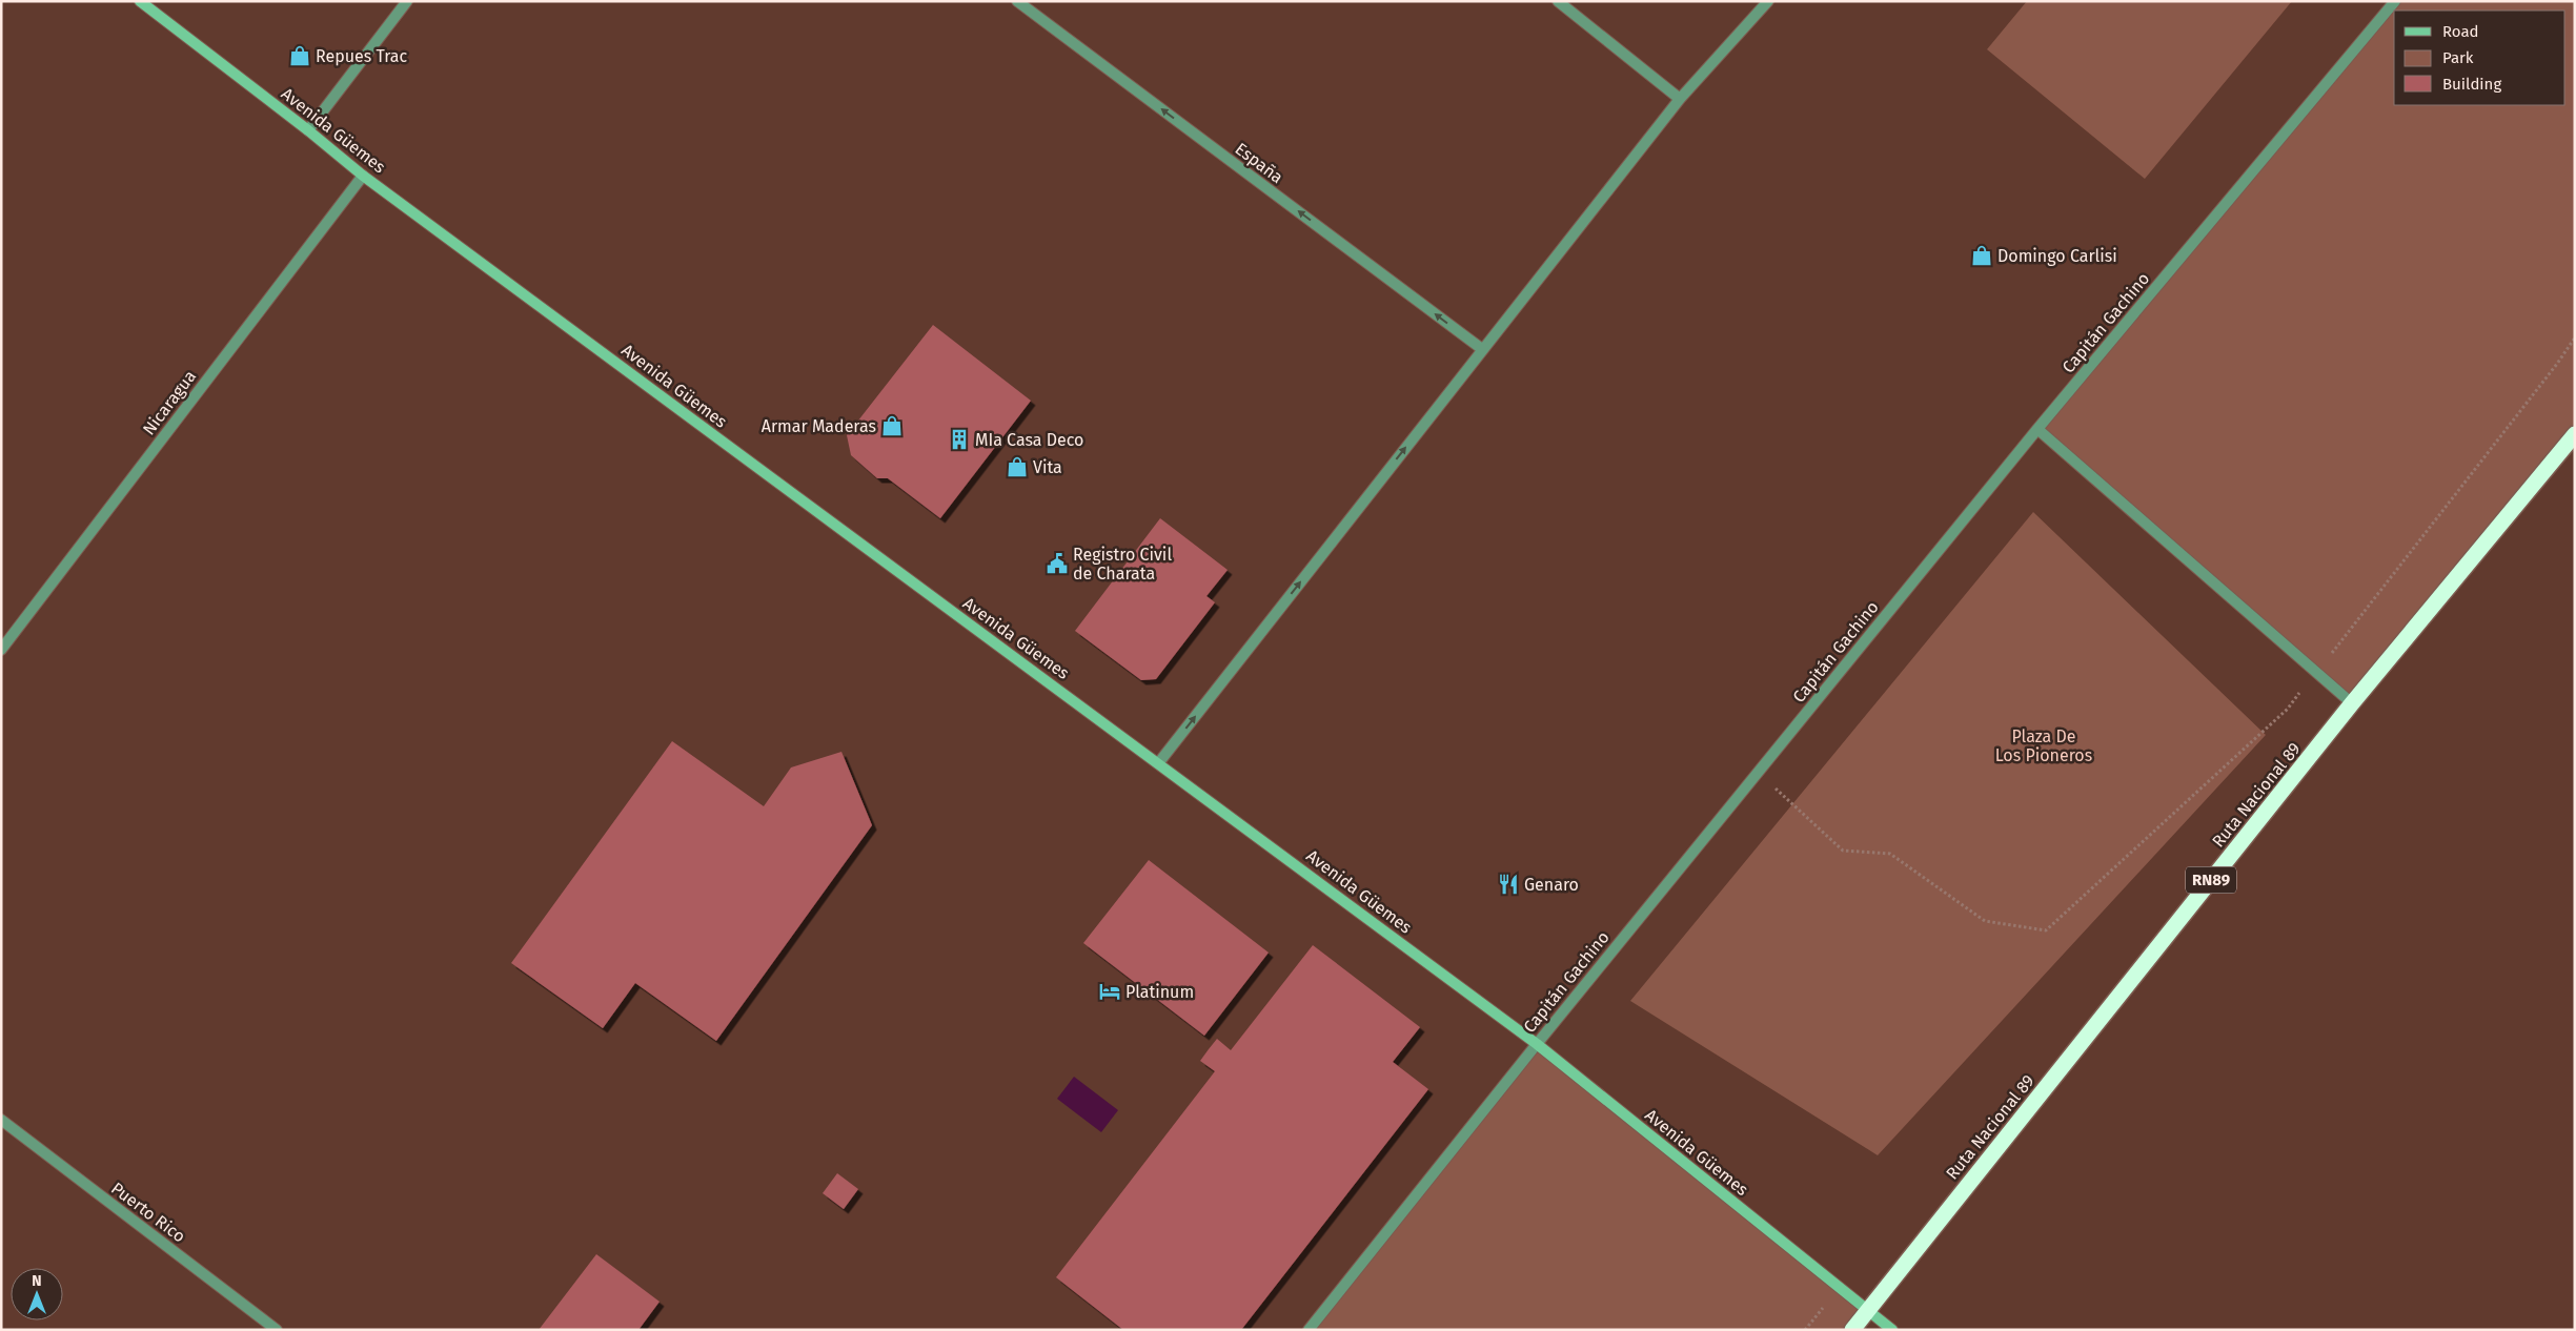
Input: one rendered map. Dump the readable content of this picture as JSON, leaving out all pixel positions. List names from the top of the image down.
{
  "streets": {
    "highway": ["Ruta Nacional 89", "RN89"],
    "main road": ["Avenida Güemes"],
    "street": [
      "España",
      "Capitán Gachino",
      "Nicaragua",
      "Puerto Rico"
    ]
  },
  "crossings": [
    ["Avenida Güemes", "Capitán Gachino"],
    ["Avenida Güemes", "Nicaragua"],
    ["Avenida Güemes", "Ruta Nacional 89"]
  ],
  "one_way": ["España"],
  "parks": ["Plaza De Los Pioneros"],
  "places": {
    "shop": [
      "Repues Trac",
      "Domingo Carlisi",
      "Armar Maderas",
      "Vita"
    ],
    "building": ["MIa Casa Deco"],
    "public building": ["Registro Civil de Charata"],
    "restaurant": ["Genaro"],
    "hotel": ["Platinum"]
  },
  "legend": ["Road", "Park", "Building"],
  "north": "top"
}
